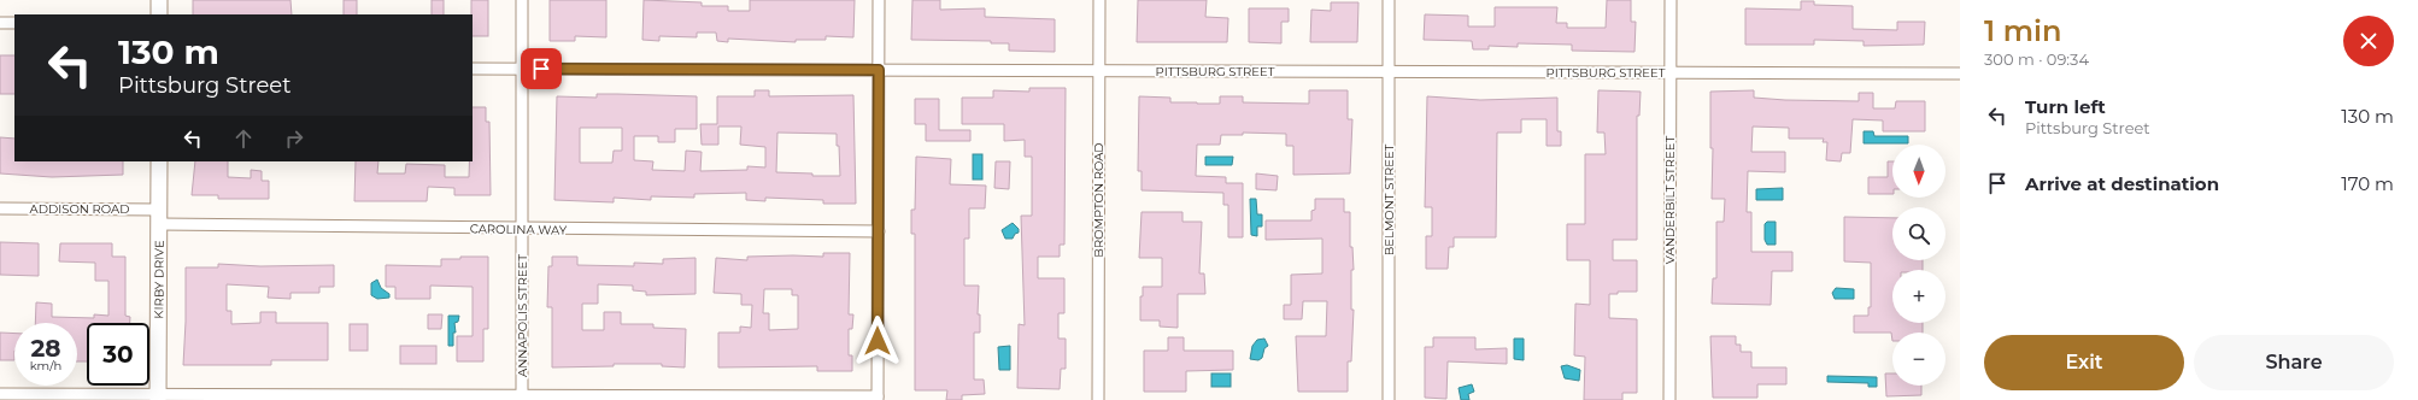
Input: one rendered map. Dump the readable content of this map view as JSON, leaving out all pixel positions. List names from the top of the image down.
{
  "streets": {
    "main road": ["KIRBY DRIVE"],
    "street": [
      "PITTSBURG STREET",
      "BROMPTON ROAD",
      "BELMONT STREET",
      "VANDERBILT STREET",
      "ADDISON ROAD",
      "CAROLINA WAY",
      "ANNAPOLIS STREET"
    ]
  },
  "crossings": [
    ["PITTSBURG STREET", "BROMPTON ROAD"],
    ["PITTSBURG STREET", "BELMONT STREET"],
    ["PITTSBURG STREET", "VANDERBILT STREET"],
    ["PITTSBURG STREET", "ANNAPOLIS STREET"],
    ["ADDISON ROAD", "CAROLINA WAY"],
    ["ADDISON ROAD", "KIRBY DRIVE"],
    ["CAROLINA WAY", "KIRBY DRIVE"],
    ["CAROLINA WAY", "ANNAPOLIS STREET"]
  ],
  "north": "bottom",
  "page": {
    "heading": ["1 min", "300 m · 09:34"],
    "turn": ["130 m", "Pittsburg Street"],
    "list": [
      {
        "name": "Turn left",
        "note": "Pittsburg Street",
        "value": "130 m"
      },
      {
        "name": "Arrive at destination",
        "value": "170 m"
      }
    ],
    "map_buttons": ["+", "−"],
    "speed": "28 km/h",
    "limit": "30",
    "buttons": ["Exit", "Share"]
  }
}
